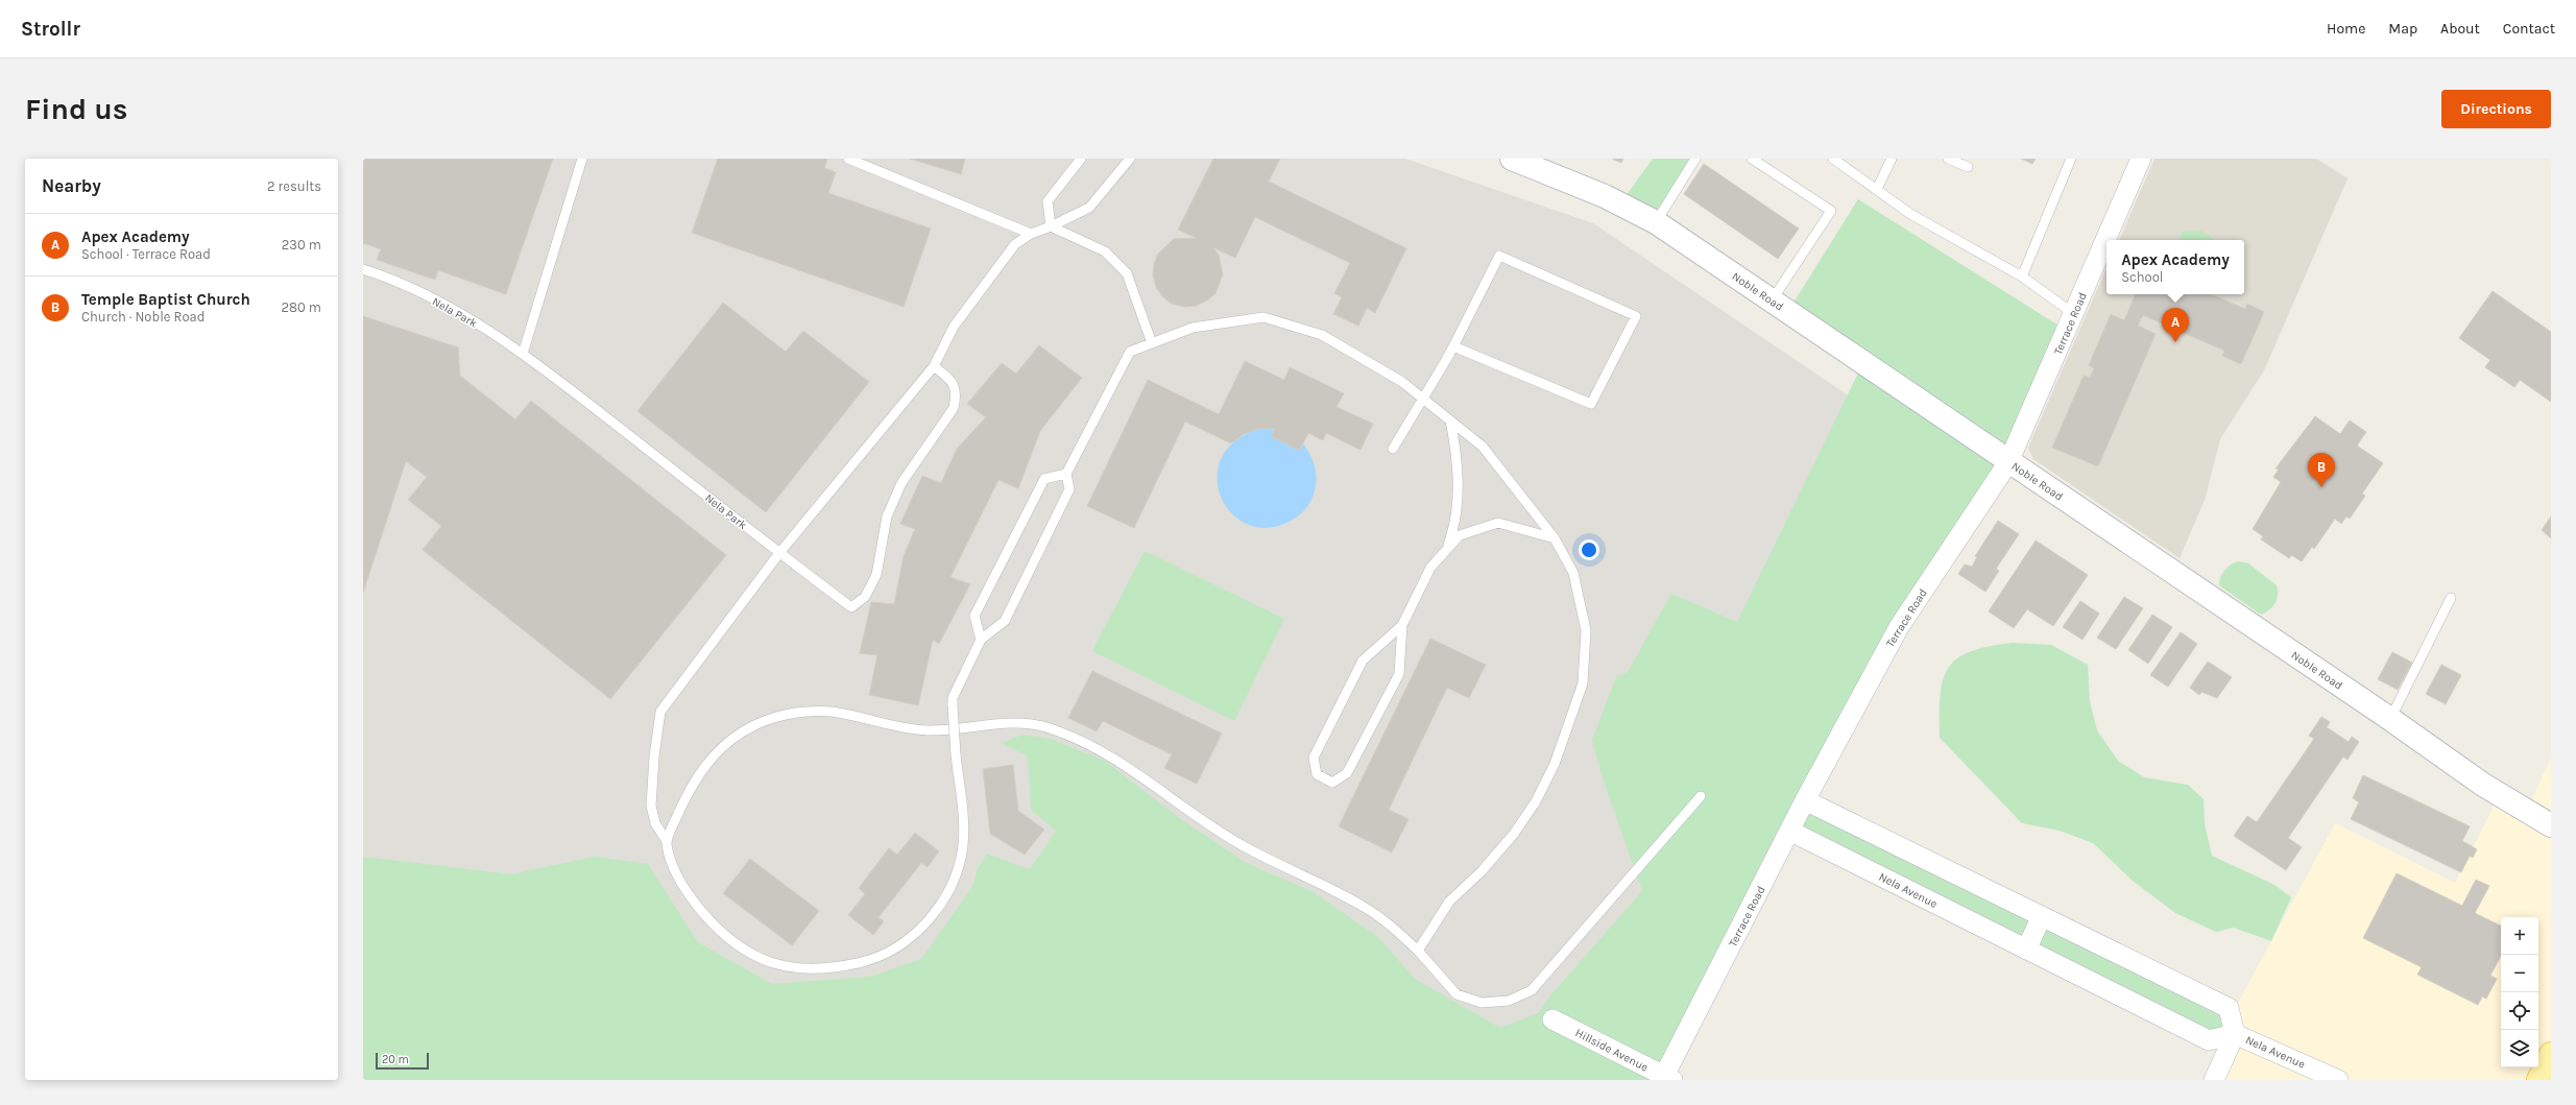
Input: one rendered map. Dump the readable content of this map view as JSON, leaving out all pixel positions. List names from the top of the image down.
{
  "streets": {
    "main road": ["Noble Road"],
    "street": ["Terrace Road", "Nela Avenue", "Hillside Avenue"],
    "lane": ["Nela Park"]
  },
  "crossings": [
    ["Noble Road", "Terrace Road"],
    ["Terrace Road", "Nela Avenue"],
    ["Terrace Road", "Hillside Avenue"]
  ],
  "scale_bar": "20 m",
  "page": {
    "header": "Strollr",
    "nav": [
      "Home",
      "Map",
      "About",
      "Contact"
    ],
    "buttons": "Directions",
    "title": "Find us",
    "heading": ["Nearby", "2 results"],
    "list": [
      {
        "mark": "A",
        "name": "Apex Academy",
        "note": "School · Terrace Road",
        "value": "230 m"
      },
      {
        "mark": "B",
        "name": "Temple Baptist Church",
        "note": "Church · Noble Road",
        "value": "280 m"
      }
    ],
    "popup": ["Apex Academy", "School"],
    "pins": ["A", "B"],
    "map_buttons": ["+", "−"],
    "scale": "20 m"
  }
}
